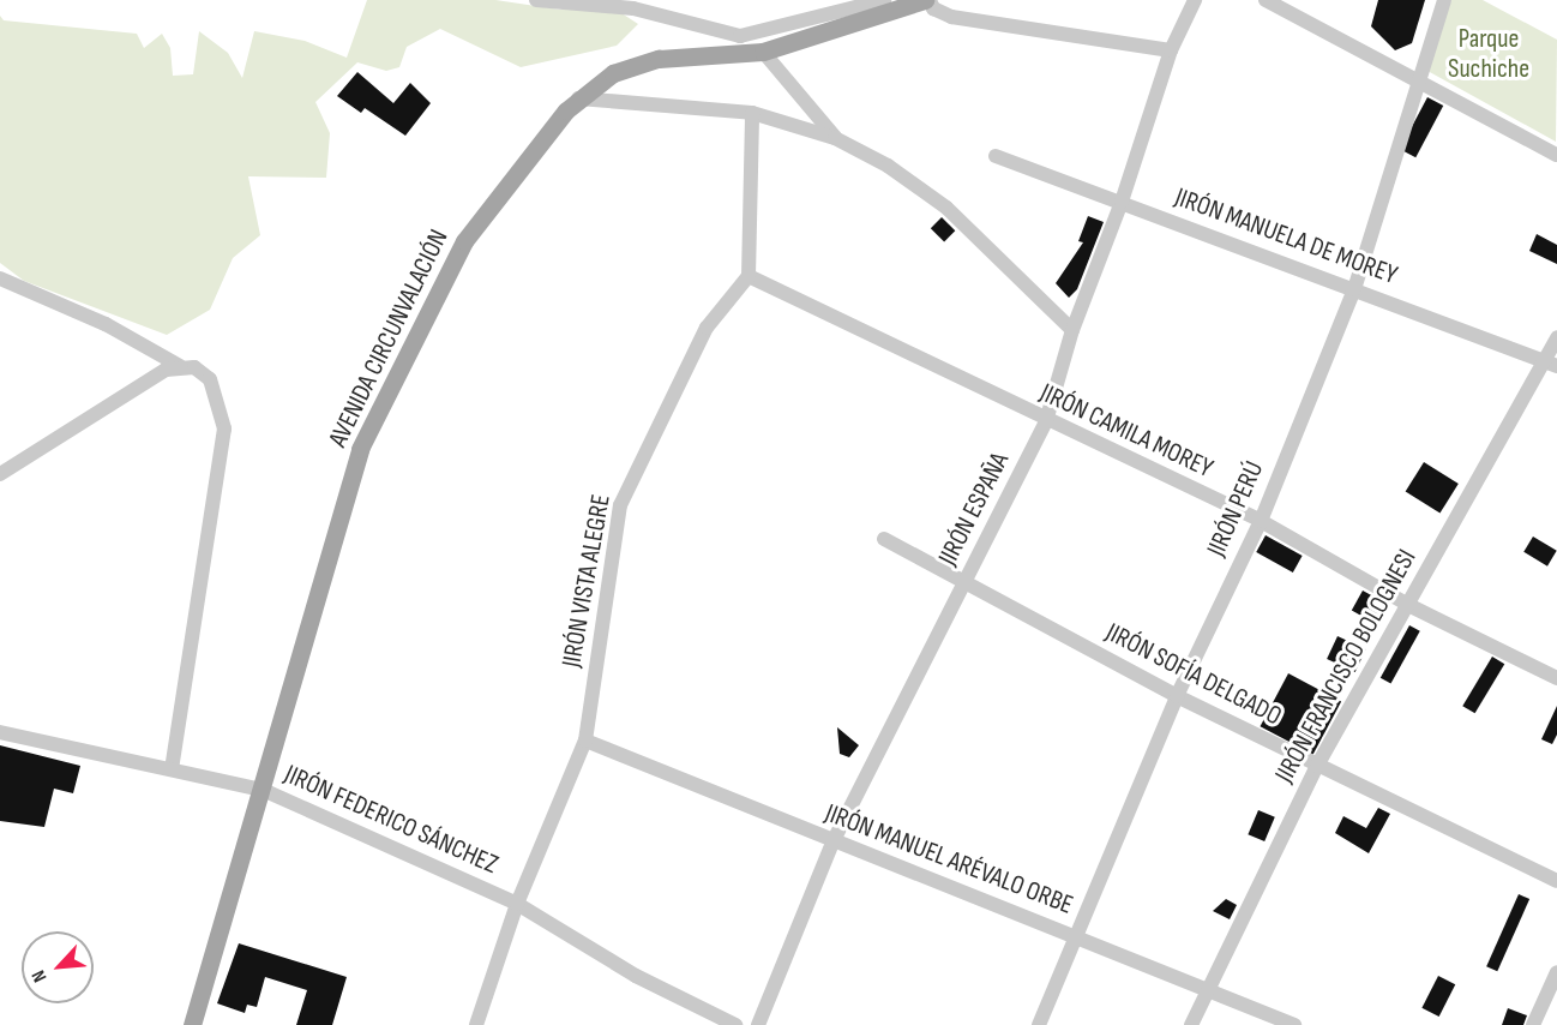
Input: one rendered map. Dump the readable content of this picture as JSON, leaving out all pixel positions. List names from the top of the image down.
{
  "streets": {
    "main road": ["AVENIDA CIRCUNVALACIÓN"],
    "street": [
      "JIRÓN MANUELA DE MOREY",
      "JIRÓN CAMILA MOREY",
      "JIRÓN ESPAÑA",
      "JIRÓN PERÚ",
      "JIRÓN VISTA ALEGRE",
      "JIRÓN FRANCISCO BOLOGNESI",
      "JIRÓN SOFÍA DELGADO",
      "JIRÓN FEDERICO SÁNCHEZ",
      "JIRÓN MANUEL ARÉVALO ORBE"
    ]
  },
  "crossings": [
    ["JIRÓN MANUELA DE MOREY", "JIRÓN ESPAÑA"],
    ["JIRÓN MANUELA DE MOREY", "JIRÓN PERÚ"],
    ["JIRÓN MANUELA DE MOREY", "JIRÓN FRANCISCO BOLOGNESI"],
    ["AVENIDA CIRCUNVALACIÓN", "JIRÓN FEDERICO SÁNCHEZ"],
    ["JIRÓN CAMILA MOREY", "JIRÓN ESPAÑA"],
    ["JIRÓN CAMILA MOREY", "JIRÓN PERÚ"],
    ["JIRÓN CAMILA MOREY", "JIRÓN VISTA ALEGRE"],
    ["JIRÓN CAMILA MOREY", "JIRÓN FRANCISCO BOLOGNESI"],
    ["JIRÓN ESPAÑA", "JIRÓN SOFÍA DELGADO"],
    ["JIRÓN ESPAÑA", "JIRÓN MANUEL ARÉVALO ORBE"],
    ["JIRÓN PERÚ", "JIRÓN SOFÍA DELGADO"],
    ["JIRÓN PERÚ", "JIRÓN MANUEL ARÉVALO ORBE"],
    ["JIRÓN VISTA ALEGRE", "JIRÓN FEDERICO SÁNCHEZ"],
    ["JIRÓN VISTA ALEGRE", "JIRÓN MANUEL ARÉVALO ORBE"],
    ["JIRÓN FRANCISCO BOLOGNESI", "JIRÓN SOFÍA DELGADO"],
    ["JIRÓN FRANCISCO BOLOGNESI", "JIRÓN MANUEL ARÉVALO ORBE"]
  ],
  "parks": ["Parque Suchiche"],
  "north": "bottom left"
}
